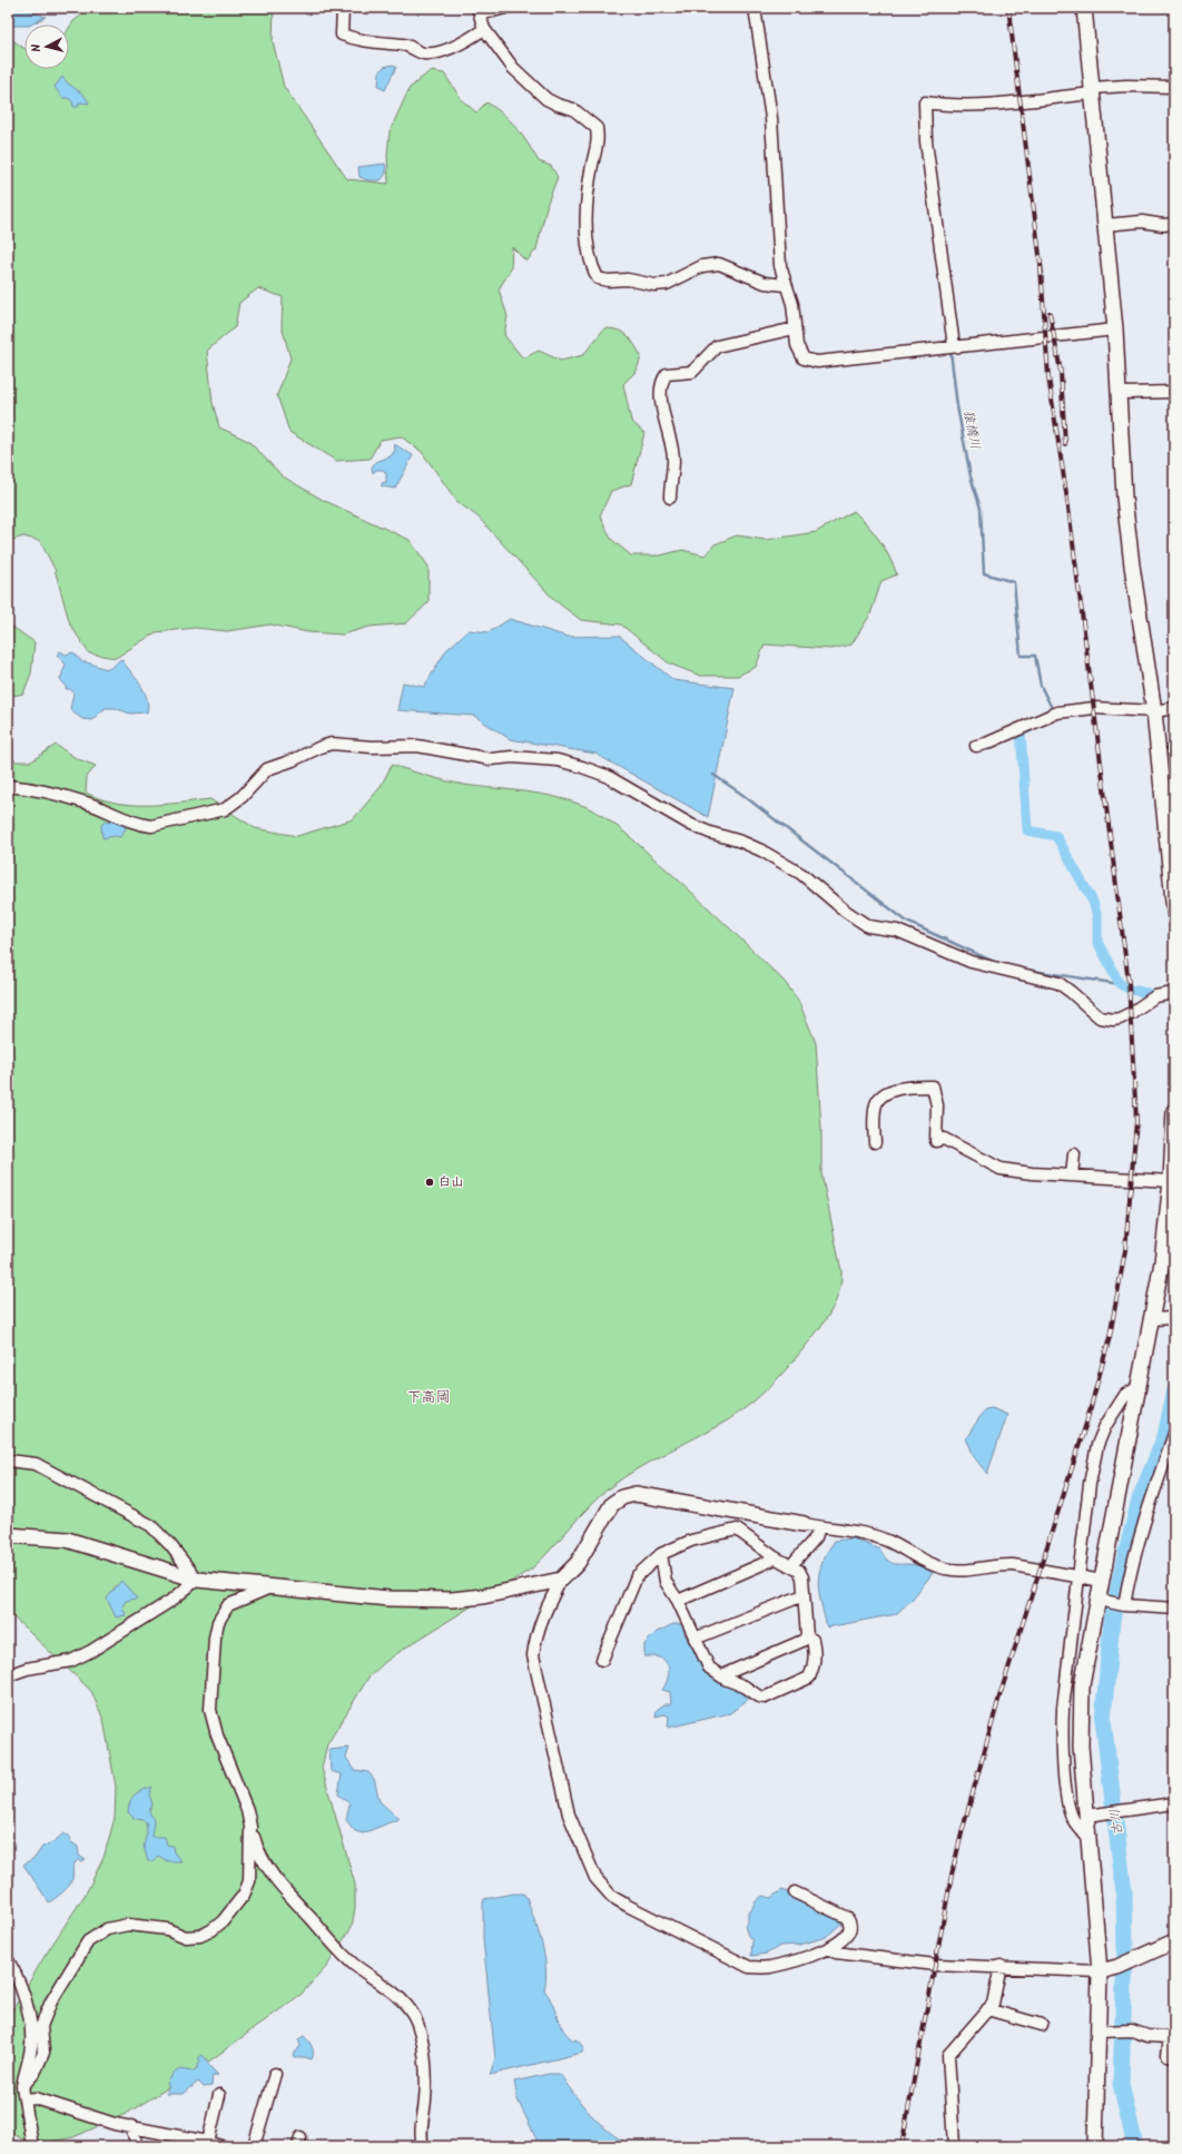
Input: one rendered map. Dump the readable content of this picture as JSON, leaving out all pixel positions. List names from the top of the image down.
{
  "districts": ["下高岡"],
  "water": ["猿橋川", "古川"],
  "places": ["白山"],
  "north": "left"
}
